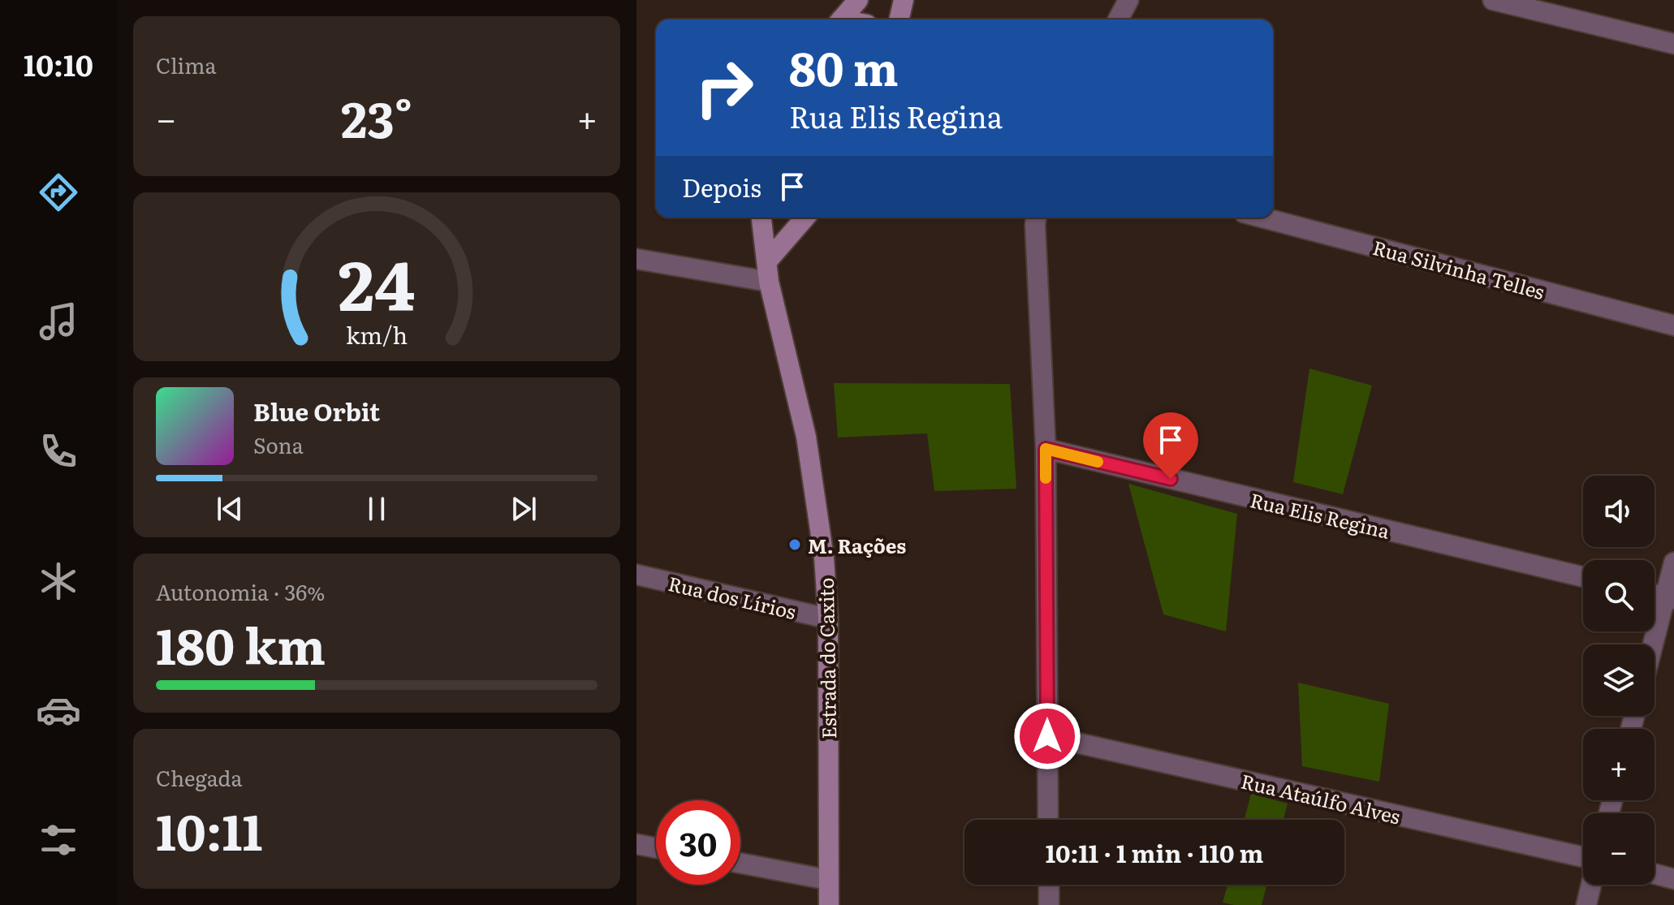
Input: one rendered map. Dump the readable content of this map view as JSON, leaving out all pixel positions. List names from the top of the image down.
{
  "streets": {
    "main road": ["Estrada do Caxito"],
    "street": [
      "Rua Silvinha Telles",
      "Rua Elis Regina",
      "Rua dos Lírios",
      "Rua Ataúlfo Alves"
    ]
  },
  "crossings": [
    ["Rua dos Lírios", "Estrada do Caxito"]
  ],
  "places": ["M. Rações"],
  "page": {
    "tabs": "10:10",
    "tile": [
      "Clima",
      ["Autonomia · 36%", "180 km"],
      ["Chegada", "10:11"]
    ],
    "turn": ["80 m", "Rua Elis Regina"],
    "heat": ["−", "23°", "+"],
    "then": "Depois",
    "song": ["Blue Orbit", "Sona"],
    "map_buttons": ["+", "−"],
    "limit": "30",
    "trip": "10:11 · 1 min · 110 m",
    "gauge": ["24", "km/h"]
  }
}
